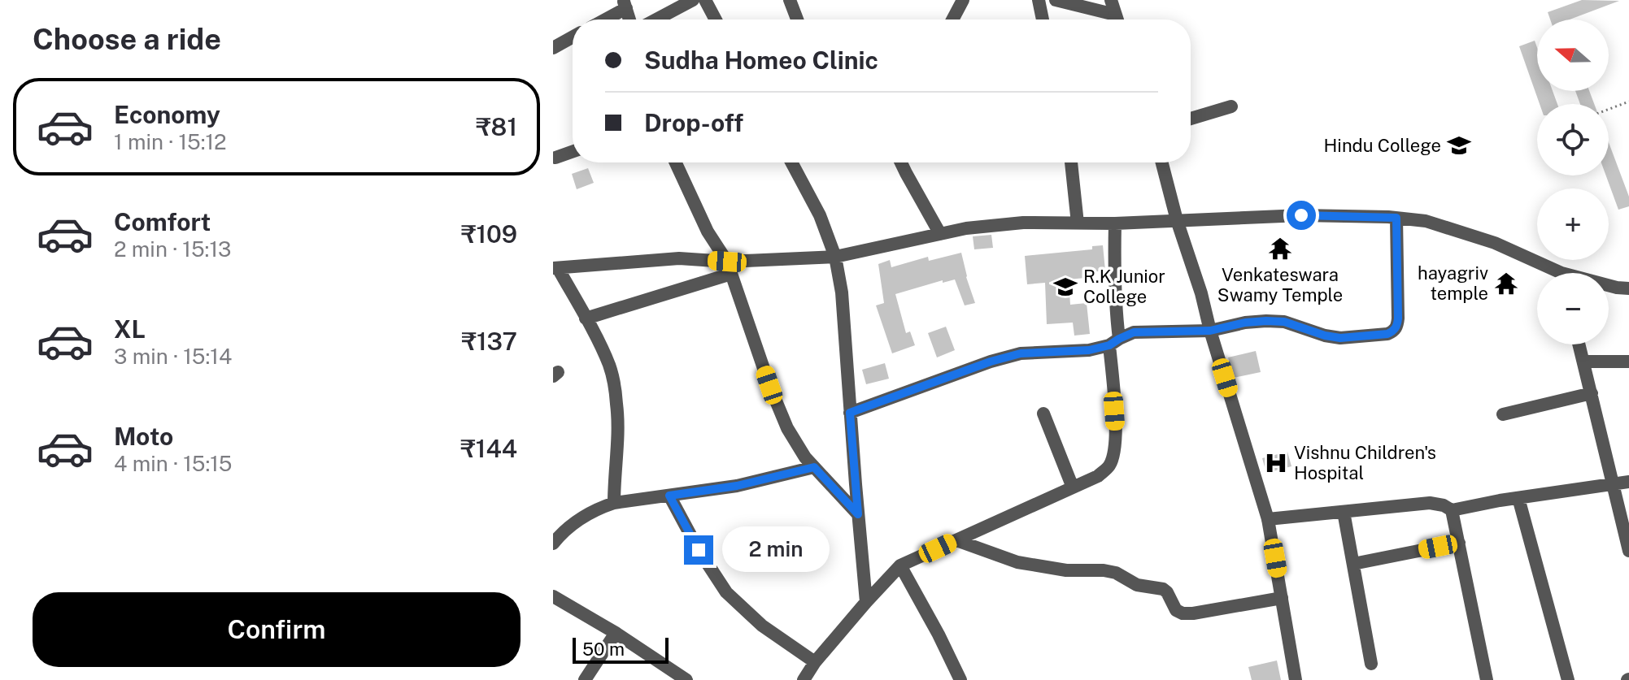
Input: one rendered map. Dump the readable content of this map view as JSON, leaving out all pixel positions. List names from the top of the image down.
{
  "places": {
    "school or university": ["Hindu College", "R.K Junior College"],
    "temple": ["Venkateswara Swamy Temple", "hayagriv temple"],
    "hospital": ["Vishnu Children's Hospital"]
  },
  "scale_bar": "50 m",
  "north": "left",
  "page": {
    "heading": "Choose a ride",
    "map_buttons": ["+", "−"],
    "banner": ["Sudha Homeo Clinic", "Drop-off"],
    "list": [
      {
        "name": "Economy",
        "note": "1 min · 15:12",
        "value": "₹81"
      },
      {
        "name": "Comfort",
        "note": "2 min · 15:13",
        "value": "₹109"
      },
      {
        "name": "XL",
        "note": "3 min · 15:14",
        "value": "₹137"
      },
      {
        "name": "Moto",
        "note": "4 min · 15:15",
        "value": "₹144"
      }
    ],
    "bubble": "2 min",
    "buttons": "Confirm",
    "scale": "50 m"
  }
}
